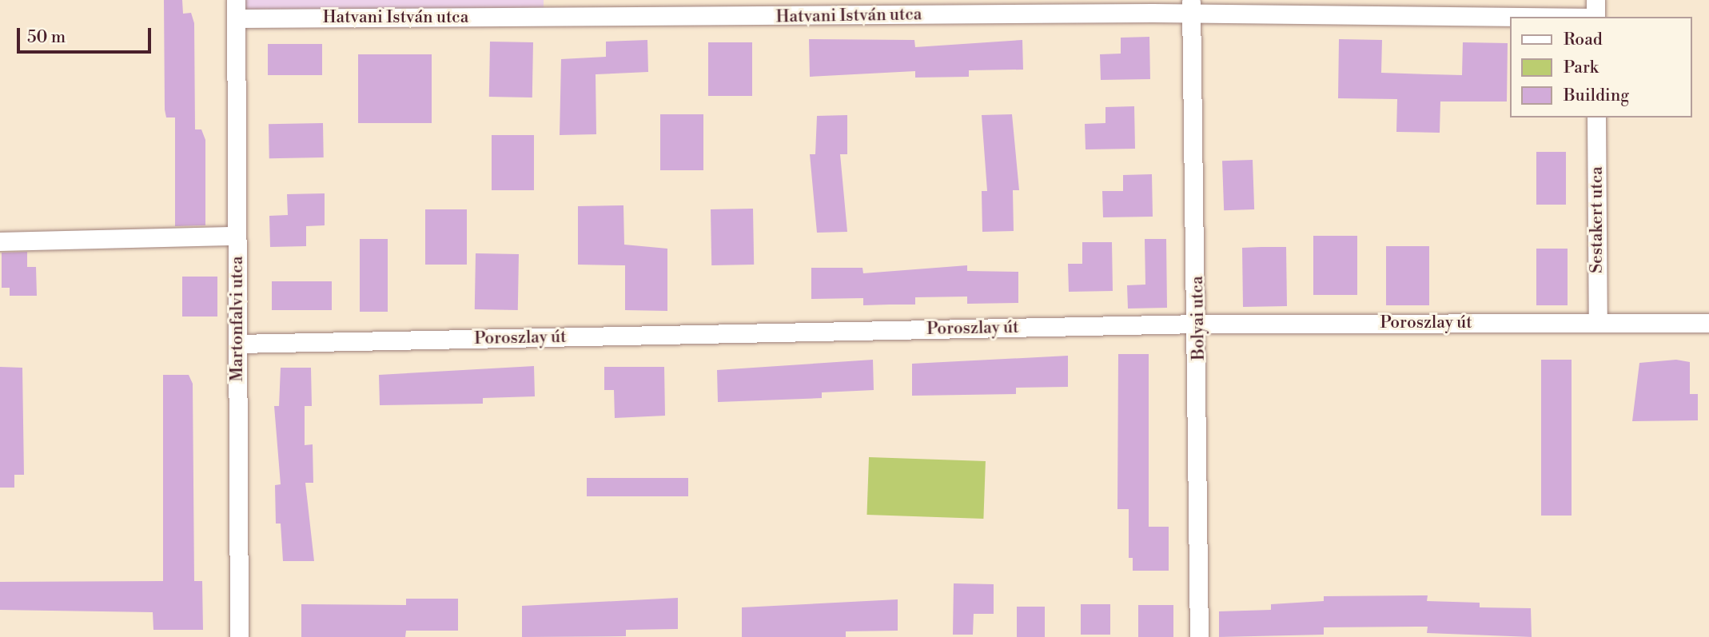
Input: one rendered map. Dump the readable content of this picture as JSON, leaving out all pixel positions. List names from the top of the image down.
{
  "streets": {
    "street": [
      "Hatvani István utca",
      "Sestakert utca",
      "Bolyai utca",
      "Martonfalvi utca",
      "Poroszlay út"
    ]
  },
  "crossings": [
    ["Hatvani István utca", "Bolyai utca"],
    ["Hatvani István utca", "Martonfalvi utca"],
    ["Sestakert utca", "Poroszlay út"],
    ["Bolyai utca", "Poroszlay út"],
    ["Martonfalvi utca", "Poroszlay út"]
  ],
  "legend": ["Road", "Park", "Building"],
  "scale_bar": "50 m"
}
